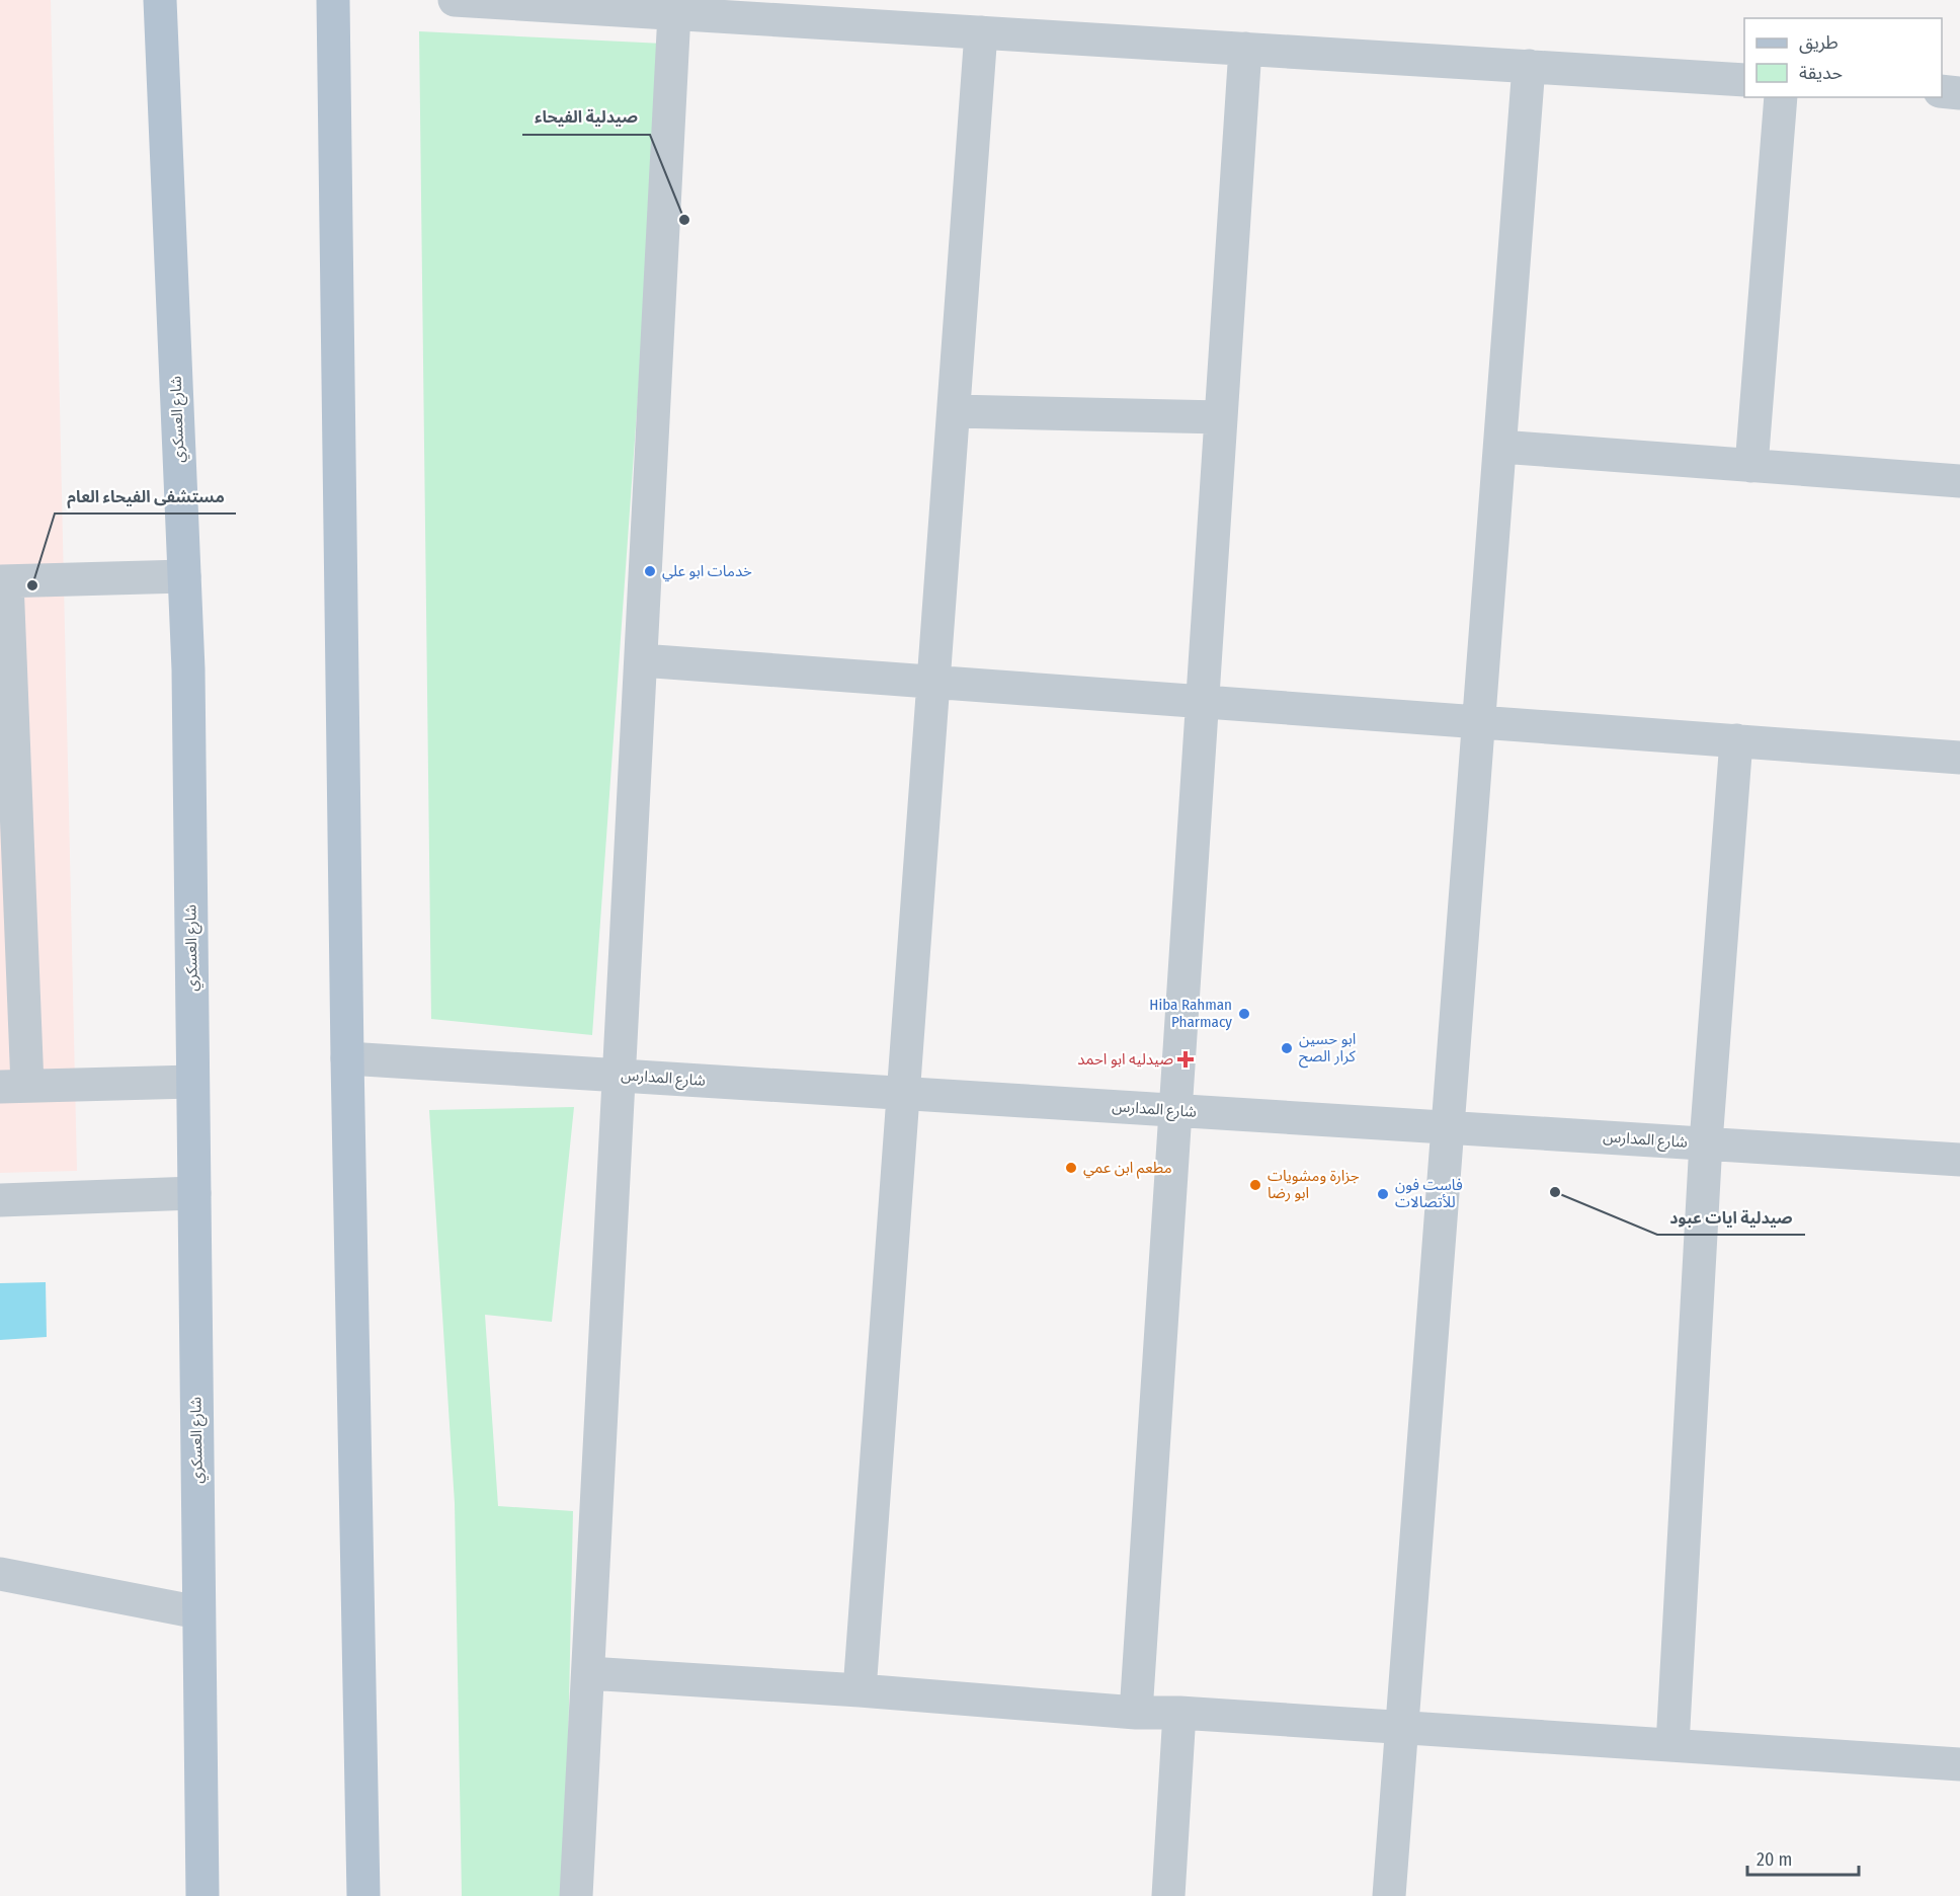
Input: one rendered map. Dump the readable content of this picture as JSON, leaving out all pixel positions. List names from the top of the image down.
{
  "streets": {
    "main road": ["شارع العسكري"],
    "street": ["شارع المدارس"]
  },
  "places": {
    "other": [
      "صيدلية الفيحاء",
      "خدمات ابو علي",
      "مستشفى الفيحاء العام",
      "Hiba Rahman Pharmacy",
      "ابو حسين كرار الصح",
      "مطعم ابن عمي",
      "جزارة ومشويات ابو رضا",
      "صيدلية ايات عبود",
      "فاست فون للأتصالات"
    ],
    "health": ["صيدليه ابو احمد"]
  },
  "legend": ["طريق", "حديقة"],
  "scale_bar": "20 m"
}
